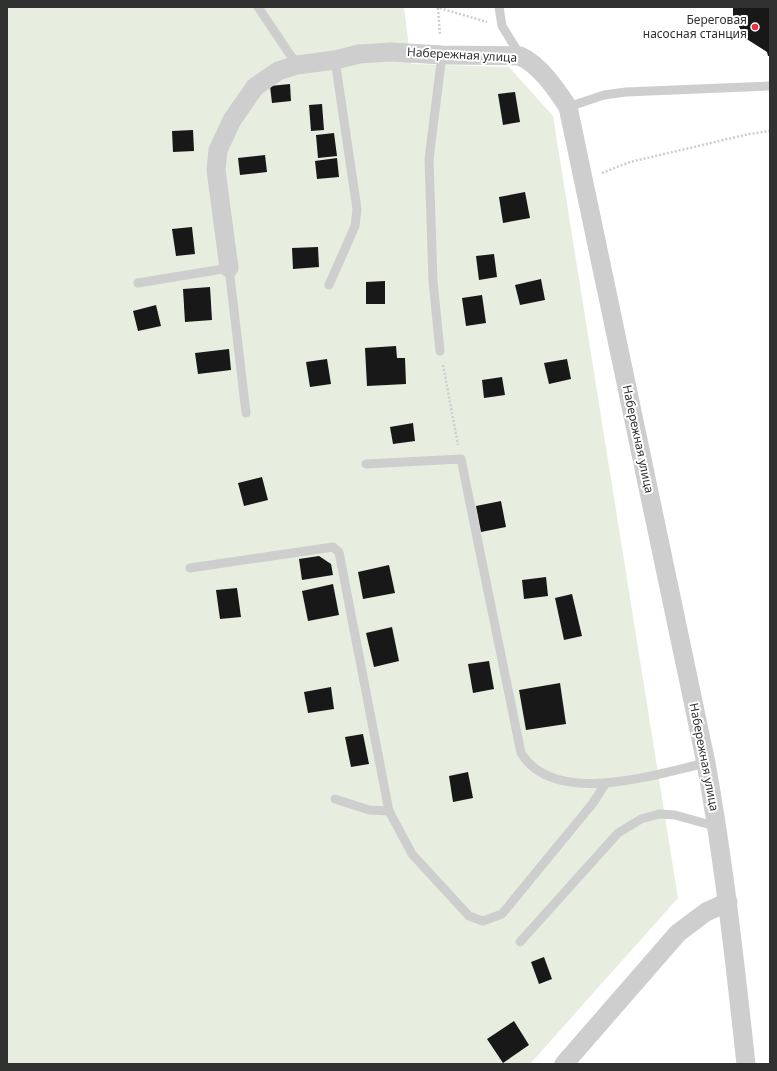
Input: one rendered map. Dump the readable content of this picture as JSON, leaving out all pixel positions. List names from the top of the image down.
{
  "streets": {
    "street": ["Набережная улица"]
  },
  "places": ["Береговая насосная станция"]
}
